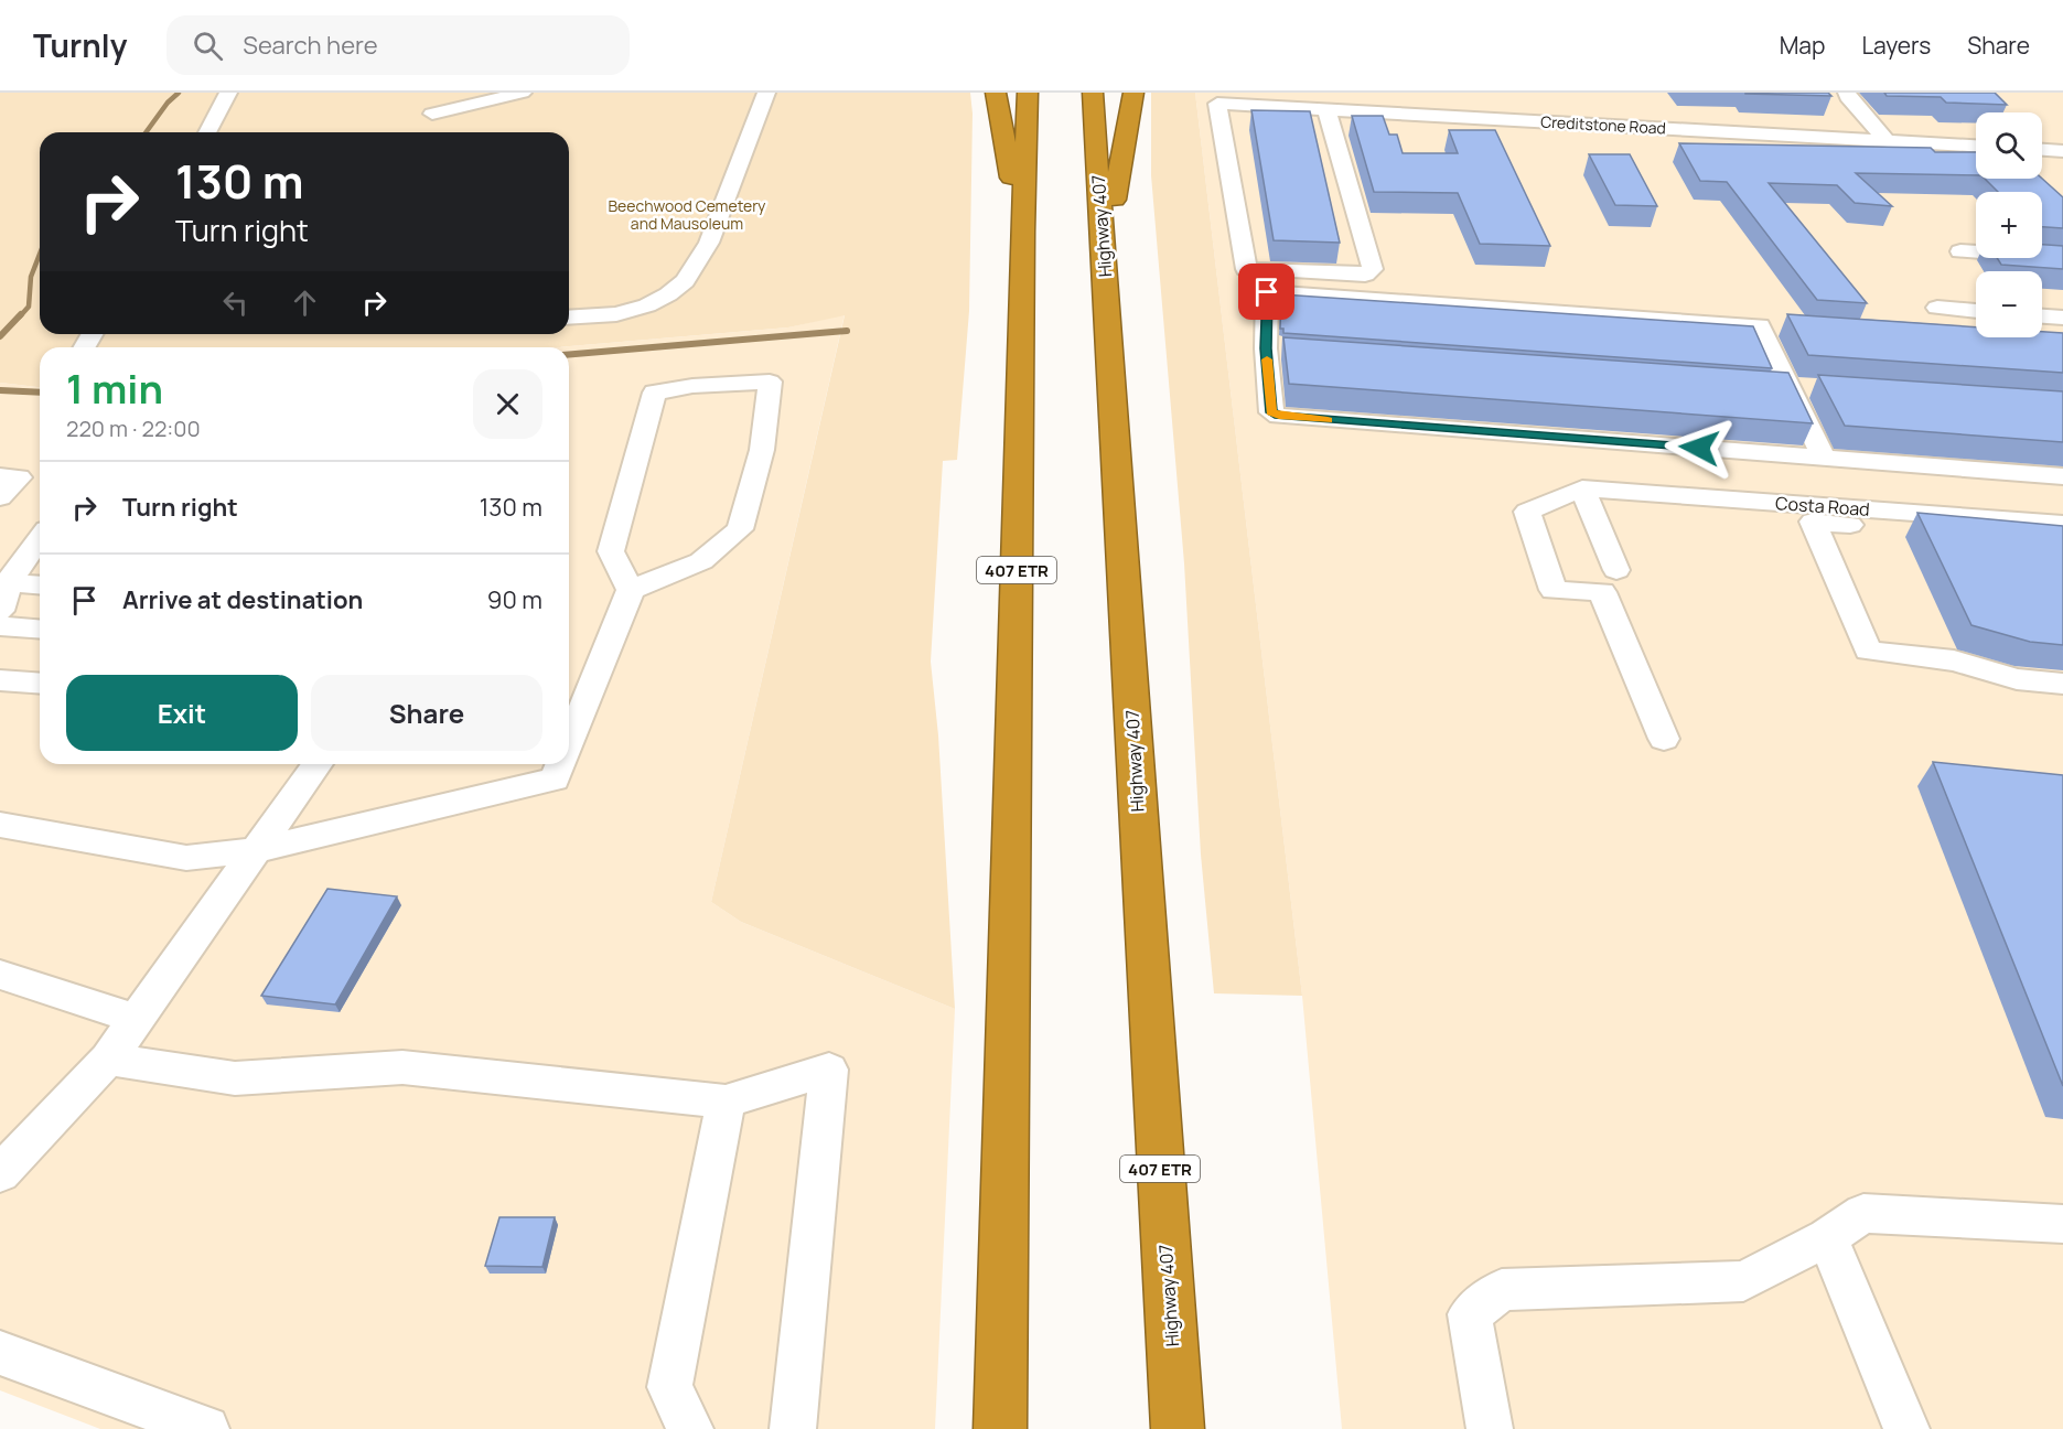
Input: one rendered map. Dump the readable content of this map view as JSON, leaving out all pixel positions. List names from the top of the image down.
{
  "streets": {
    "highway": ["Highway 407", "407 ETR"],
    "street": ["Creditstone Road", "Costa Road"]
  },
  "parks": ["Beechwood Cemetery and Mausoleum"],
  "page": {
    "header": "Turnly",
    "search": "Search here",
    "nav": ["Map", "Layers", "Share"],
    "map_buttons": ["+", "−"],
    "turn": ["130 m", "Turn right"],
    "heading": ["1 min", "220 m · 22:00"],
    "list": [
      {
        "name": "Turn right",
        "value": "130 m"
      },
      {
        "name": "Arrive at destination",
        "value": "90 m"
      }
    ],
    "buttons": ["Exit", "Share"]
  }
}
